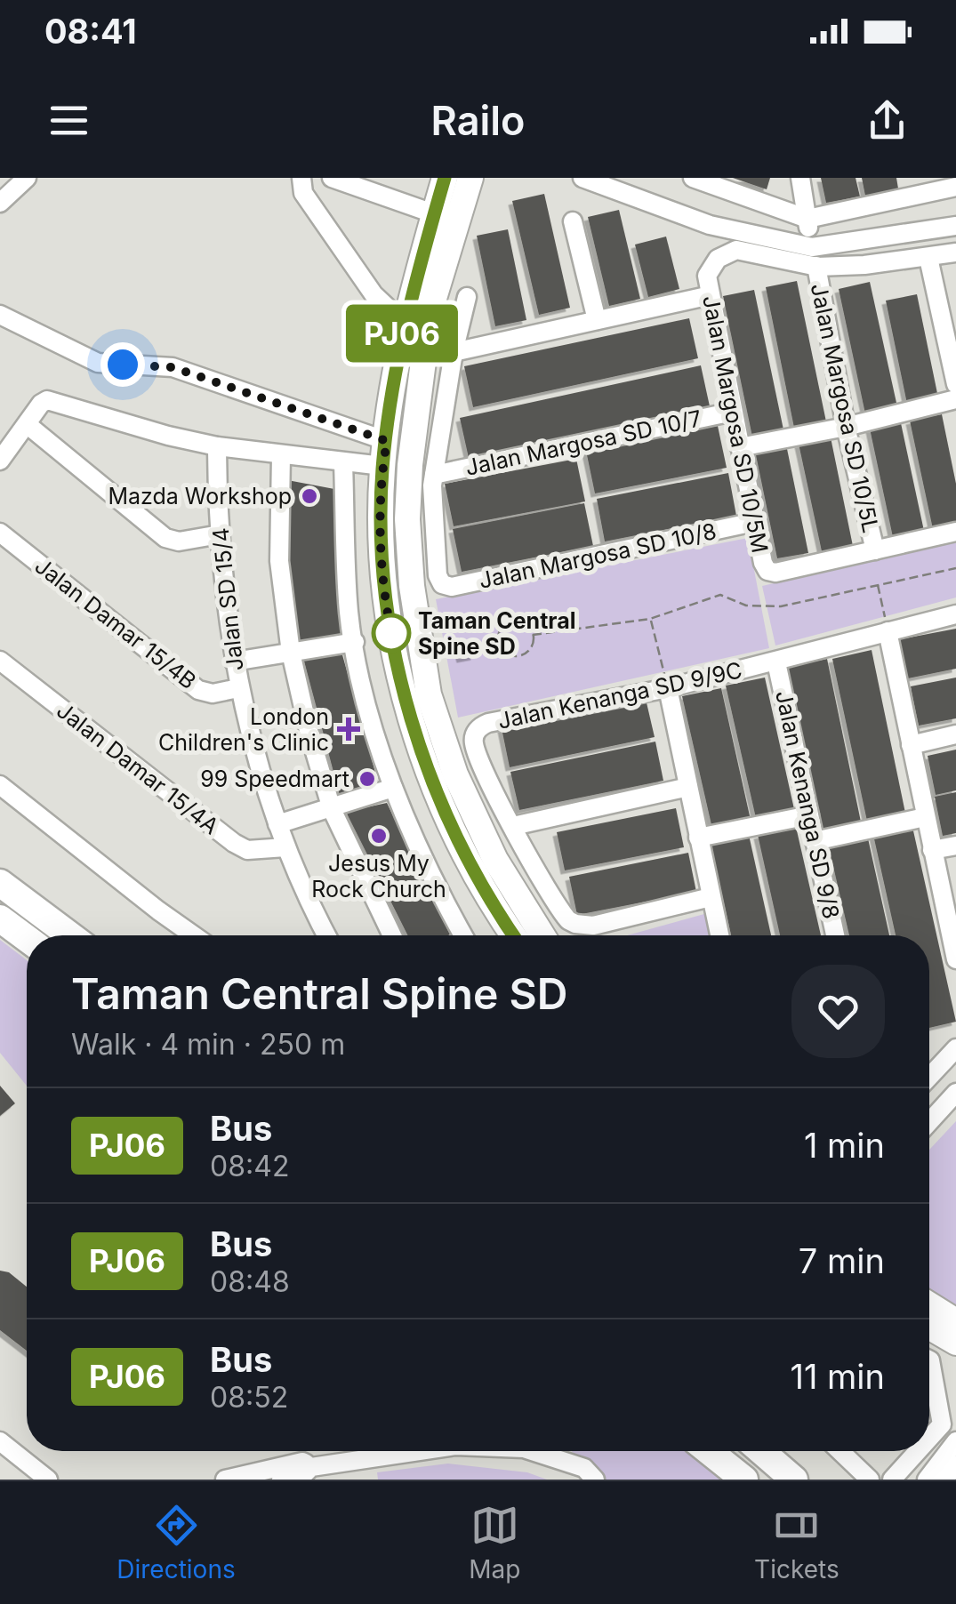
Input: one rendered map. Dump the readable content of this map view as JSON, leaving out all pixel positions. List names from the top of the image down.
{
  "streets": {
    "street": [
      "Jalan Margosa SD 10/5L",
      "Jalan Margosa SD 10/5M",
      "Jalan Margosa SD 10/7",
      "Jalan Margosa SD 10/8",
      "Jalan SD 15/4",
      "Jalan Damar 15/4B",
      "Jalan Kenanga SD 9/9C",
      "Jalan Damar 15/4A",
      "Jalan Kenanga SD 9/8"
    ]
  },
  "crossings": [
    ["Jalan Margosa SD 10/5L", "Jalan Margosa SD 10/5M"],
    ["Jalan Margosa SD 10/5M", "Jalan Margosa SD 10/7"],
    ["Jalan Margosa SD 10/5M", "Jalan Margosa SD 10/8"],
    ["Jalan Margosa SD 10/7", "Jalan Margosa SD 10/8"],
    ["Jalan SD 15/4", "Jalan Damar 15/4B"],
    ["Jalan SD 15/4", "Jalan Damar 15/4A"],
    ["Jalan Kenanga SD 9/9C", "Jalan Kenanga SD 9/8"]
  ],
  "places": {
    "other": [
      "Mazda Workshop",
      "Taman Central Spine SD",
      "99 Speedmart",
      "Jesus My Rock Church"
    ],
    "health": ["London Children's Clinic"]
  },
  "lines": ["bus line PJ06"],
  "page": {
    "status": "08:41",
    "header": "Railo",
    "on_map": "PJ06",
    "heading": ["Taman Central Spine SD", "Walk · 4 min · 250 m"],
    "list": [
      {
        "mark": "PJ06",
        "name": "Bus",
        "note": "08:42",
        "value": "1 min"
      },
      {
        "mark": "PJ06",
        "name": "Bus",
        "note": "08:48",
        "value": "7 min"
      },
      {
        "mark": "PJ06",
        "name": "Bus",
        "note": "08:52",
        "value": "11 min"
      }
    ],
    "tabs": ["Directions", "Map", "Tickets"]
  }
}
